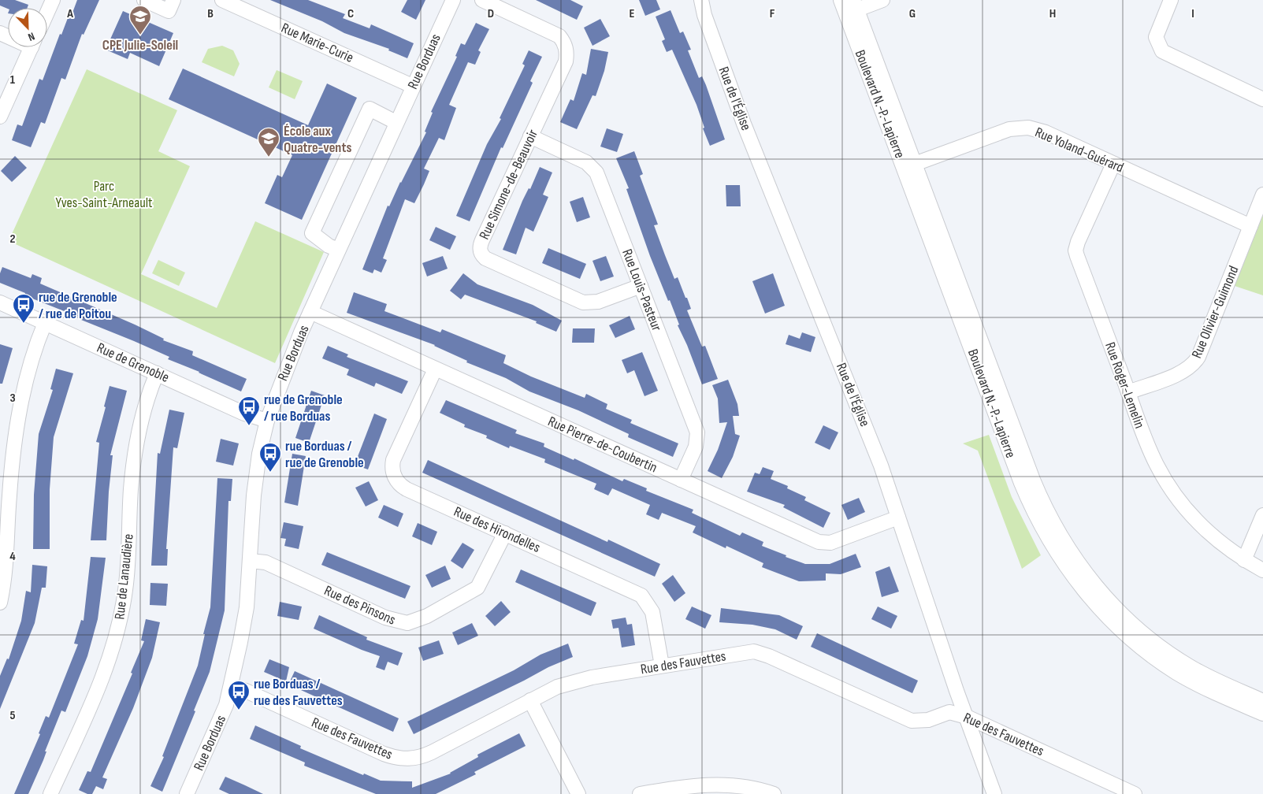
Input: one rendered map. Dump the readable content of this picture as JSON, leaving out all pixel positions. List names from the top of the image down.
{
  "streets": {
    "street": [
      "Rue Marie-Curie",
      "Rue Borduas",
      "Rue de l'Église",
      "Boulevard N.-P.-Lapierre",
      "Rue Yoland-Guérard",
      "Rue Simone-de-Beauvoir",
      "Rue Louis-Pasteur",
      "Rue Olivier-Guimond",
      "Rue de Grenoble",
      "Rue Roger-Lemelin",
      "Rue Pierre-de-Coubertin",
      "Rue des Hirondelles",
      "Rue de Lanaudière",
      "Rue des Pinsons",
      "Rue des Fauvettes"
    ]
  },
  "crossings": [
    ["Rue Marie-Curie", "Rue Borduas"],
    ["Rue Borduas", "Rue de Grenoble"],
    ["Rue Borduas", "Rue Pierre-de-Coubertin"],
    ["Rue Borduas", "Rue des Pinsons"],
    ["Rue Borduas", "Rue des Fauvettes"],
    ["Rue de l'Église", "Rue Pierre-de-Coubertin"],
    ["Rue de l'Église", "Rue des Fauvettes"],
    ["Boulevard N.-P.-Lapierre", "Rue Yoland-Guérard"],
    ["Rue Yoland-Guérard", "Rue Olivier-Guimond"],
    ["Rue Yoland-Guérard", "Rue Roger-Lemelin"],
    ["Rue Simone-de-Beauvoir", "Rue Louis-Pasteur"],
    ["Rue Louis-Pasteur", "Rue Pierre-de-Coubertin"],
    ["Rue Olivier-Guimond", "Rue Roger-Lemelin"],
    ["Rue de Grenoble", "Rue de Lanaudière"],
    ["Rue Pierre-de-Coubertin", "Rue des Hirondelles"],
    ["Rue des Hirondelles", "Rue des Pinsons"],
    ["Rue des Hirondelles", "Rue des Fauvettes"]
  ],
  "parks": ["Parc Yves-Saint-Arneault"],
  "places": {
    "school or university": ["CPE Julie-Soleil", "École aux Quatre-vents"],
    "bus stop": [
      "rue de Grenoble / rue de Poitou",
      "rue de Grenoble / rue Borduas",
      "rue Borduas / rue de Grenoble",
      "rue Borduas / rue des Fauvettes"
    ]
  },
  "north": "bottom right",
  "grid": {
    "columns": [
      "A",
      "B",
      "C",
      "D",
      "E",
      "F",
      "G",
      "H",
      "I"
    ],
    "rows": [
      "1",
      "2",
      "3",
      "4",
      "5"
    ]
  }
}
